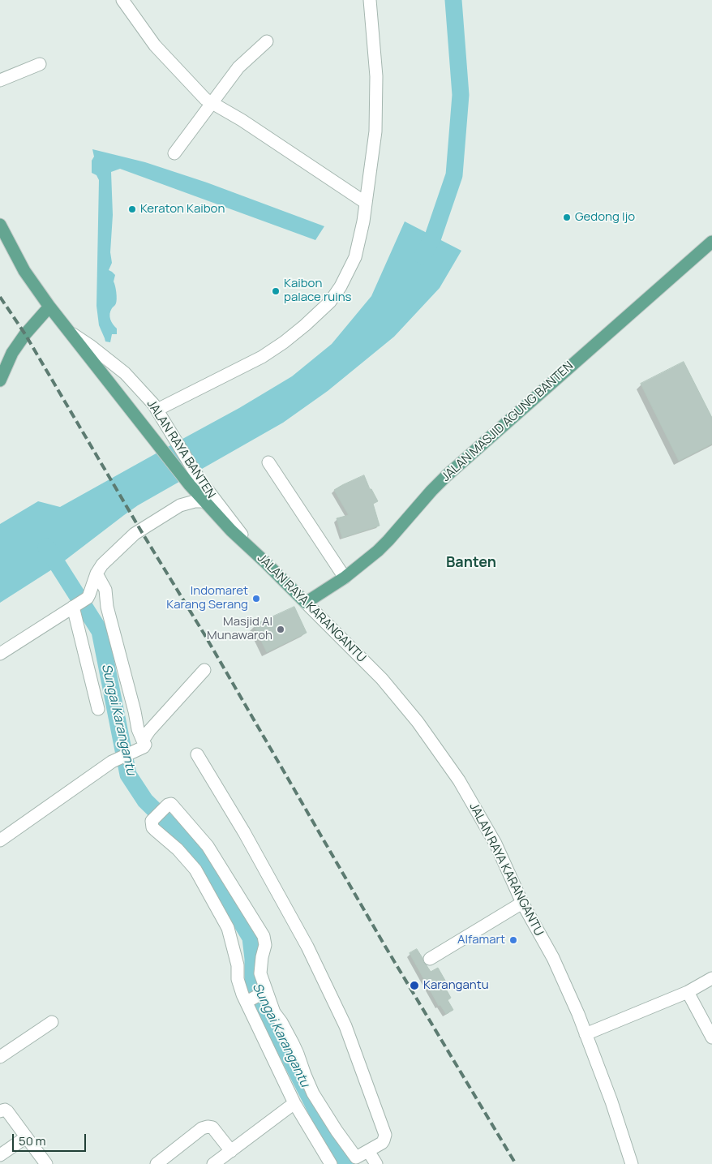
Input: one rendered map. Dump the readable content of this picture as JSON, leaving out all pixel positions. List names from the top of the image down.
{
  "streets": {
    "main road": ["JALAN MASJID AGUNG BANTEN", "JALAN RAYA BANTEN", "JALAN RAYA KARANGANTU"]
  },
  "crossings": [
    ["JALAN MASJID AGUNG BANTEN", "JALAN RAYA KARANGANTU"],
    ["JALAN RAYA BANTEN", "JALAN RAYA KARANGANTU"]
  ],
  "districts": ["Banten"],
  "water": ["Sungai Karangantu"],
  "places": [
    "Keraton Kaibon",
    "Gedong Ijo",
    "Kaibon palace ruins",
    "Indomaret Karang Serang",
    "Masjid Al Munawaroh",
    "Alfamart",
    "Karangantu"
  ],
  "scale_bar": "50 m"
}
